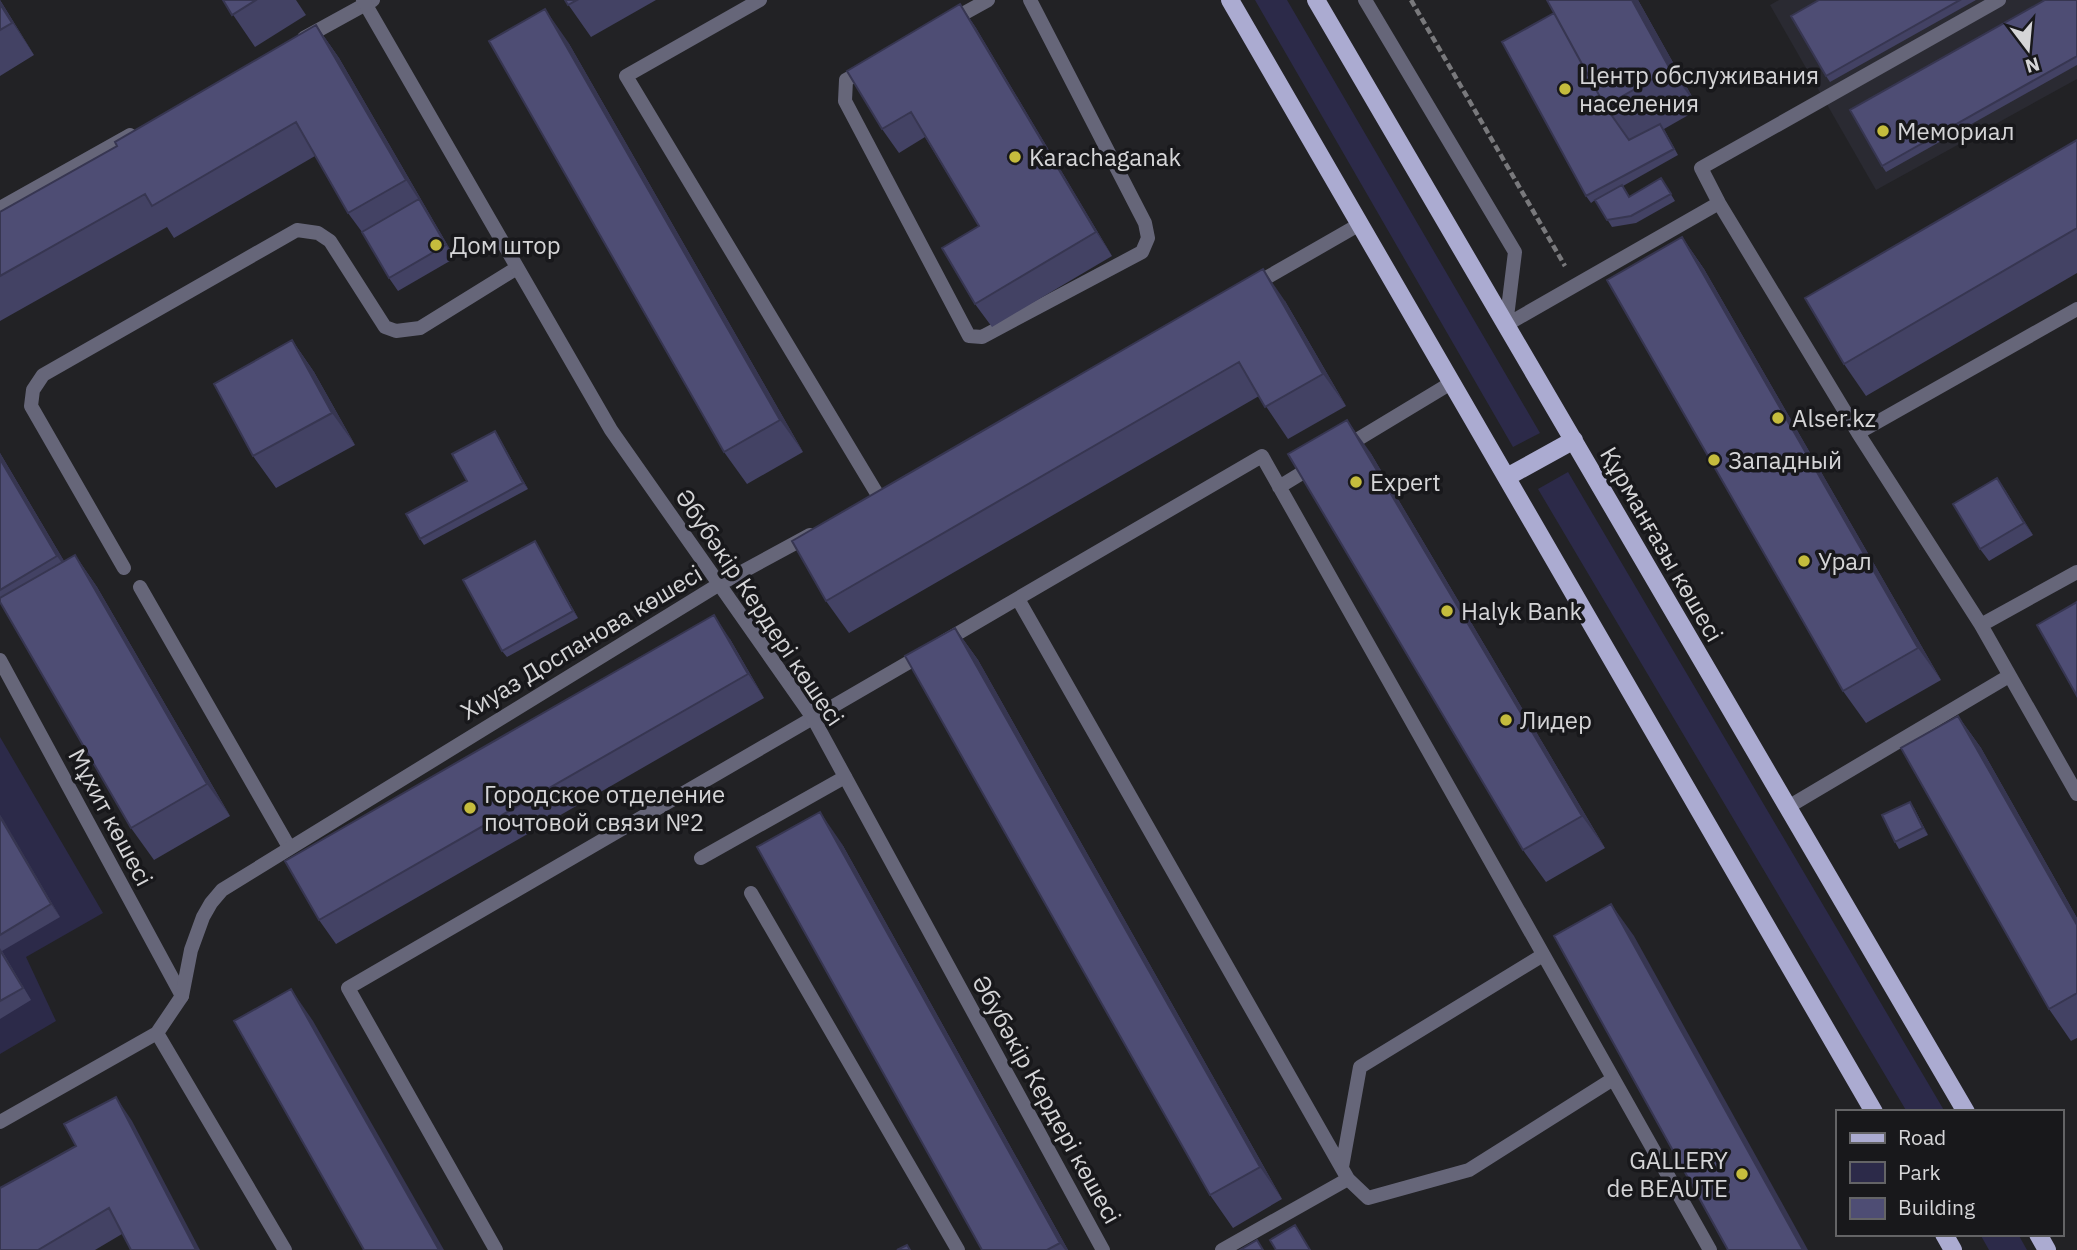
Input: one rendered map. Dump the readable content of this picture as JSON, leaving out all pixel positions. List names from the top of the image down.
{
  "streets": {
    "main road": ["Құрманғазы көшесі"],
    "street": ["Әбубәкір Кердері көшесі", "Хиуаз Доспанова көшесі", "Мұхит көшесі"]
  },
  "crossings": [
    ["Әбубәкір Кердері көшесі", "Хиуаз Доспанова көшесі"],
    ["Хиуаз Доспанова көшесі", "Мұхит көшесі"]
  ],
  "places": [
    "Центр обслуживания наcеления",
    "Мемориал",
    "Karachaganak",
    "Дом штор",
    "Alser.kz",
    "Западный",
    "Expert",
    "Урал",
    "Halyk Bank",
    "Лидер",
    "Городское отделение почтовой связи №2",
    "GALLERY de BEAUTE"
  ],
  "legend": ["Road", "Park", "Building"],
  "north": "bottom"
}
